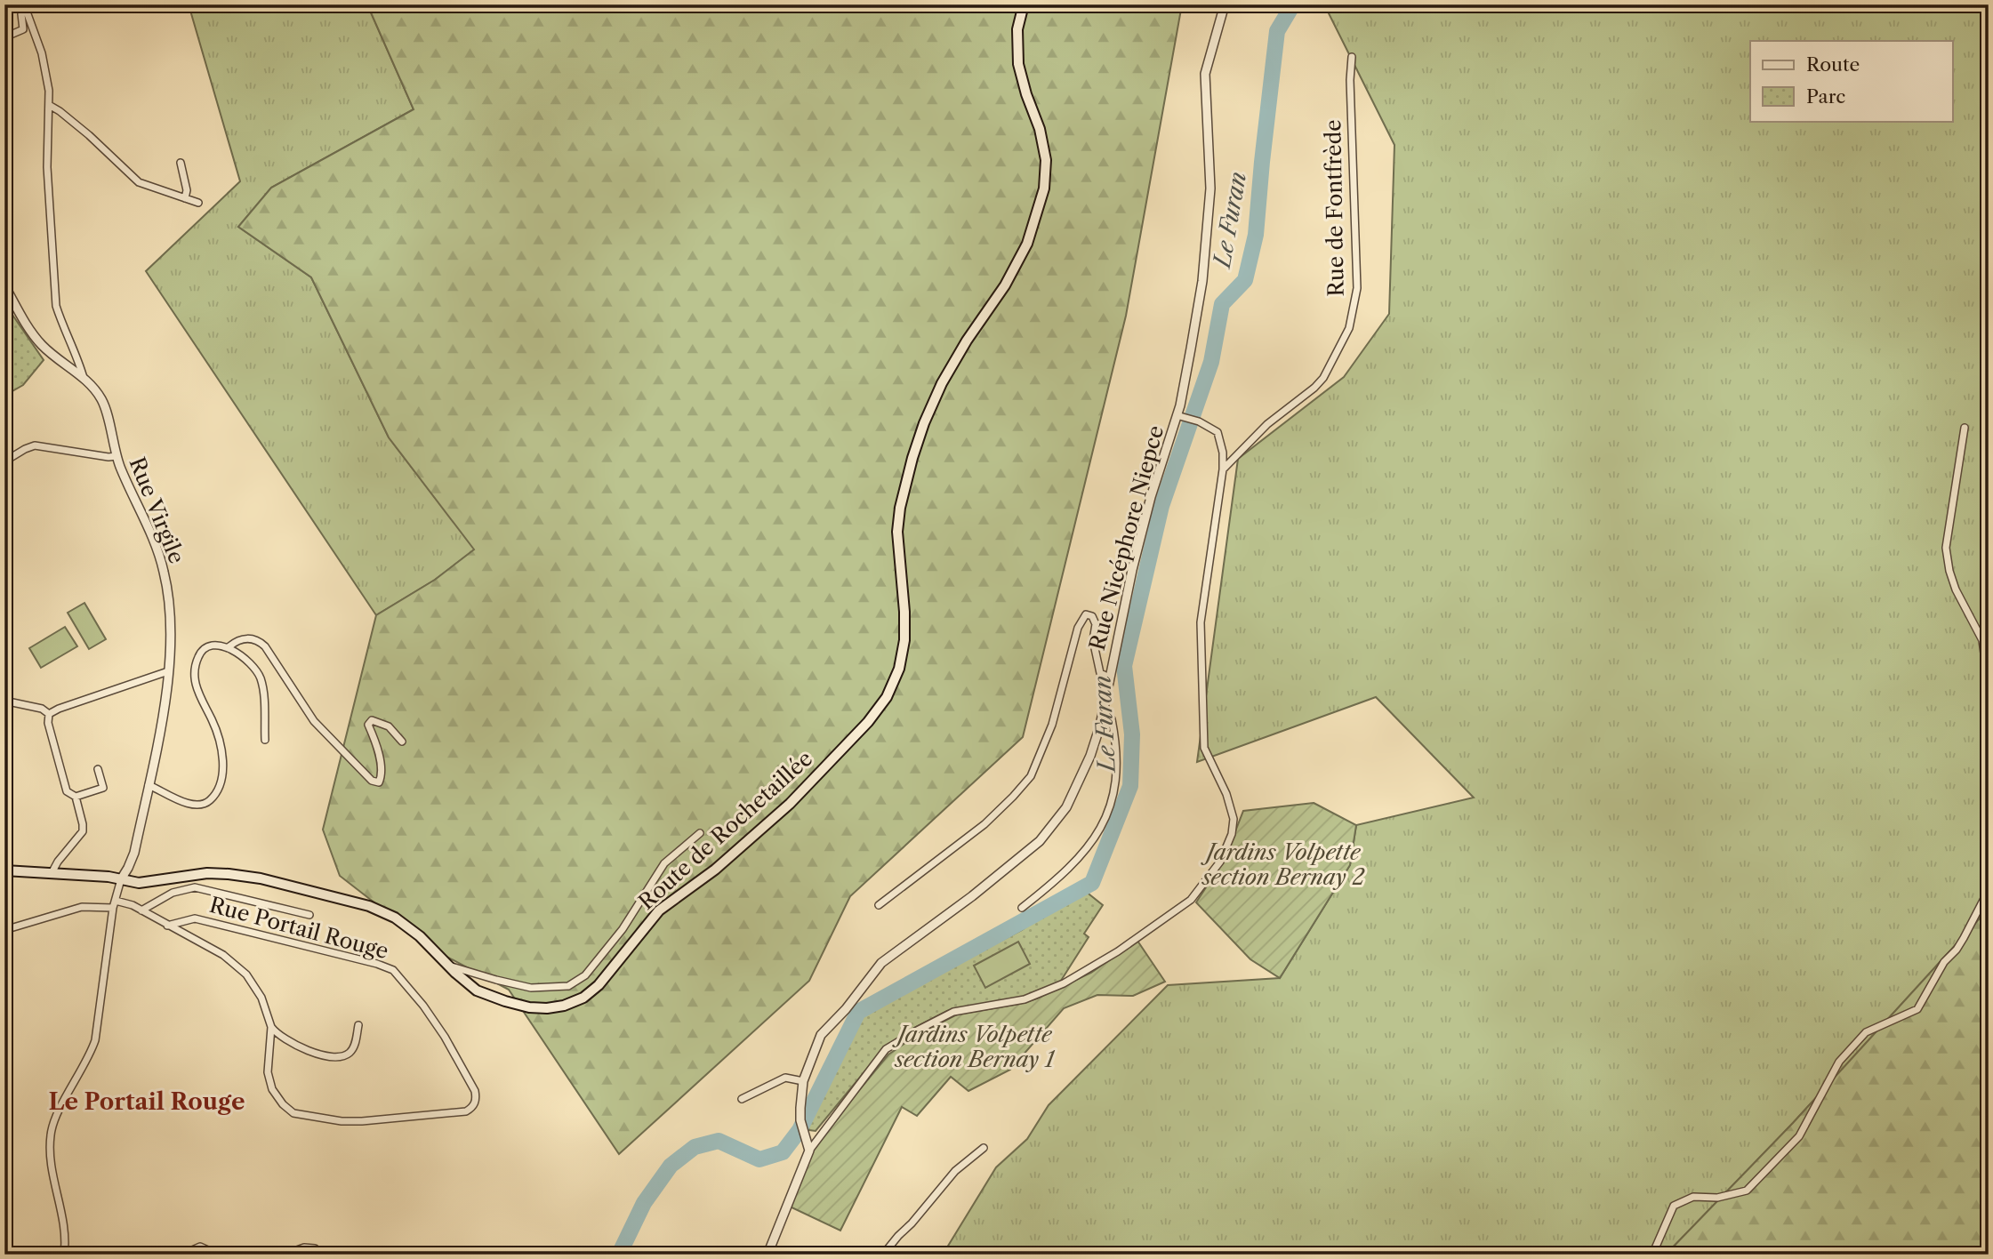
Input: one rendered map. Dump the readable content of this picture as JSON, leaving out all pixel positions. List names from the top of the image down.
{
  "streets": {
    "main road": ["Route de Rochetaillée"],
    "street": [
      "Rue de Fontfrède",
      "Rue Virgile",
      "Rue Nicéphore Niepce",
      "Rue Portail Rouge"
    ]
  },
  "crossings": [
    ["Rue Virgile", "Route de Rochetaillée"]
  ],
  "districts": ["Le Portail Rouge"],
  "water": ["Le Furan"],
  "parks": ["Jardins Volpette section Bernay 2", "Jardins Volpette section Bernay 1"],
  "legend": ["Route", "Parc"]
}
